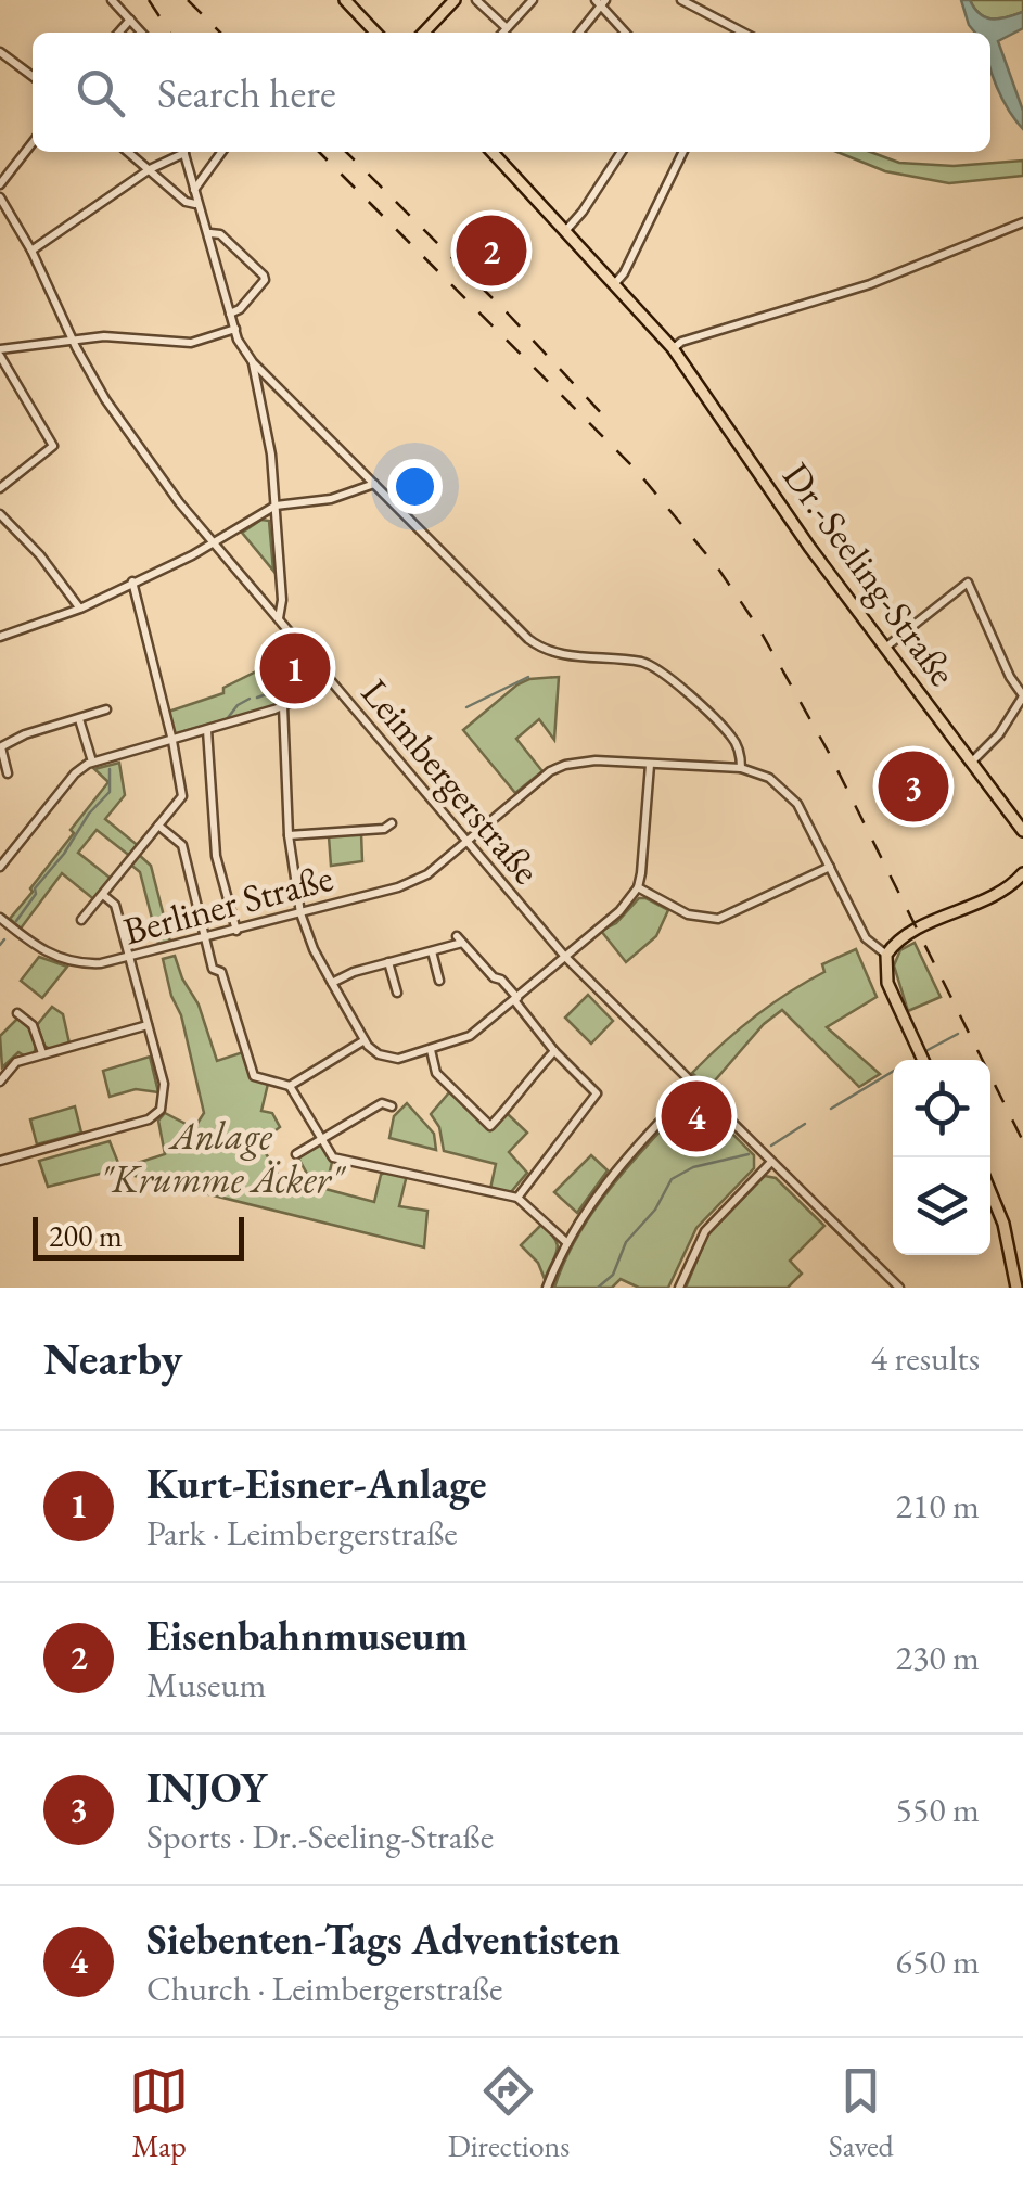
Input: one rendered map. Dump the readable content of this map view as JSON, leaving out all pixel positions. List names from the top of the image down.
{
  "streets": {
    "main road": ["Dr.-Seeling-Straße"],
    "street": ["Leimbergerstraße", "Berliner Straße"]
  },
  "crossings": [
    ["Leimbergerstraße", "Berliner Straße"]
  ],
  "parks": ["Anlage \"Krumme Äcker\""],
  "scale_bar": "200 m",
  "page": {
    "search": "Search here",
    "pins": [
      "2",
      "1",
      "3",
      "4"
    ],
    "scale": "200 m",
    "heading": ["Nearby", "4 results"],
    "list": [
      {
        "mark": "1",
        "name": "Kurt-Eisner-Anlage",
        "note": "Park · Leimbergerstraße",
        "value": "210 m"
      },
      {
        "mark": "2",
        "name": "Eisenbahnmuseum",
        "note": "Museum",
        "value": "230 m"
      },
      {
        "mark": "3",
        "name": "INJOY",
        "note": "Sports · Dr.-Seeling-Straße",
        "value": "550 m"
      },
      {
        "mark": "4",
        "name": "Siebenten-Tags Adventisten",
        "note": "Church · Leimbergerstraße",
        "value": "650 m"
      }
    ],
    "nav": ["Map", "Directions", "Saved"]
  }
}
